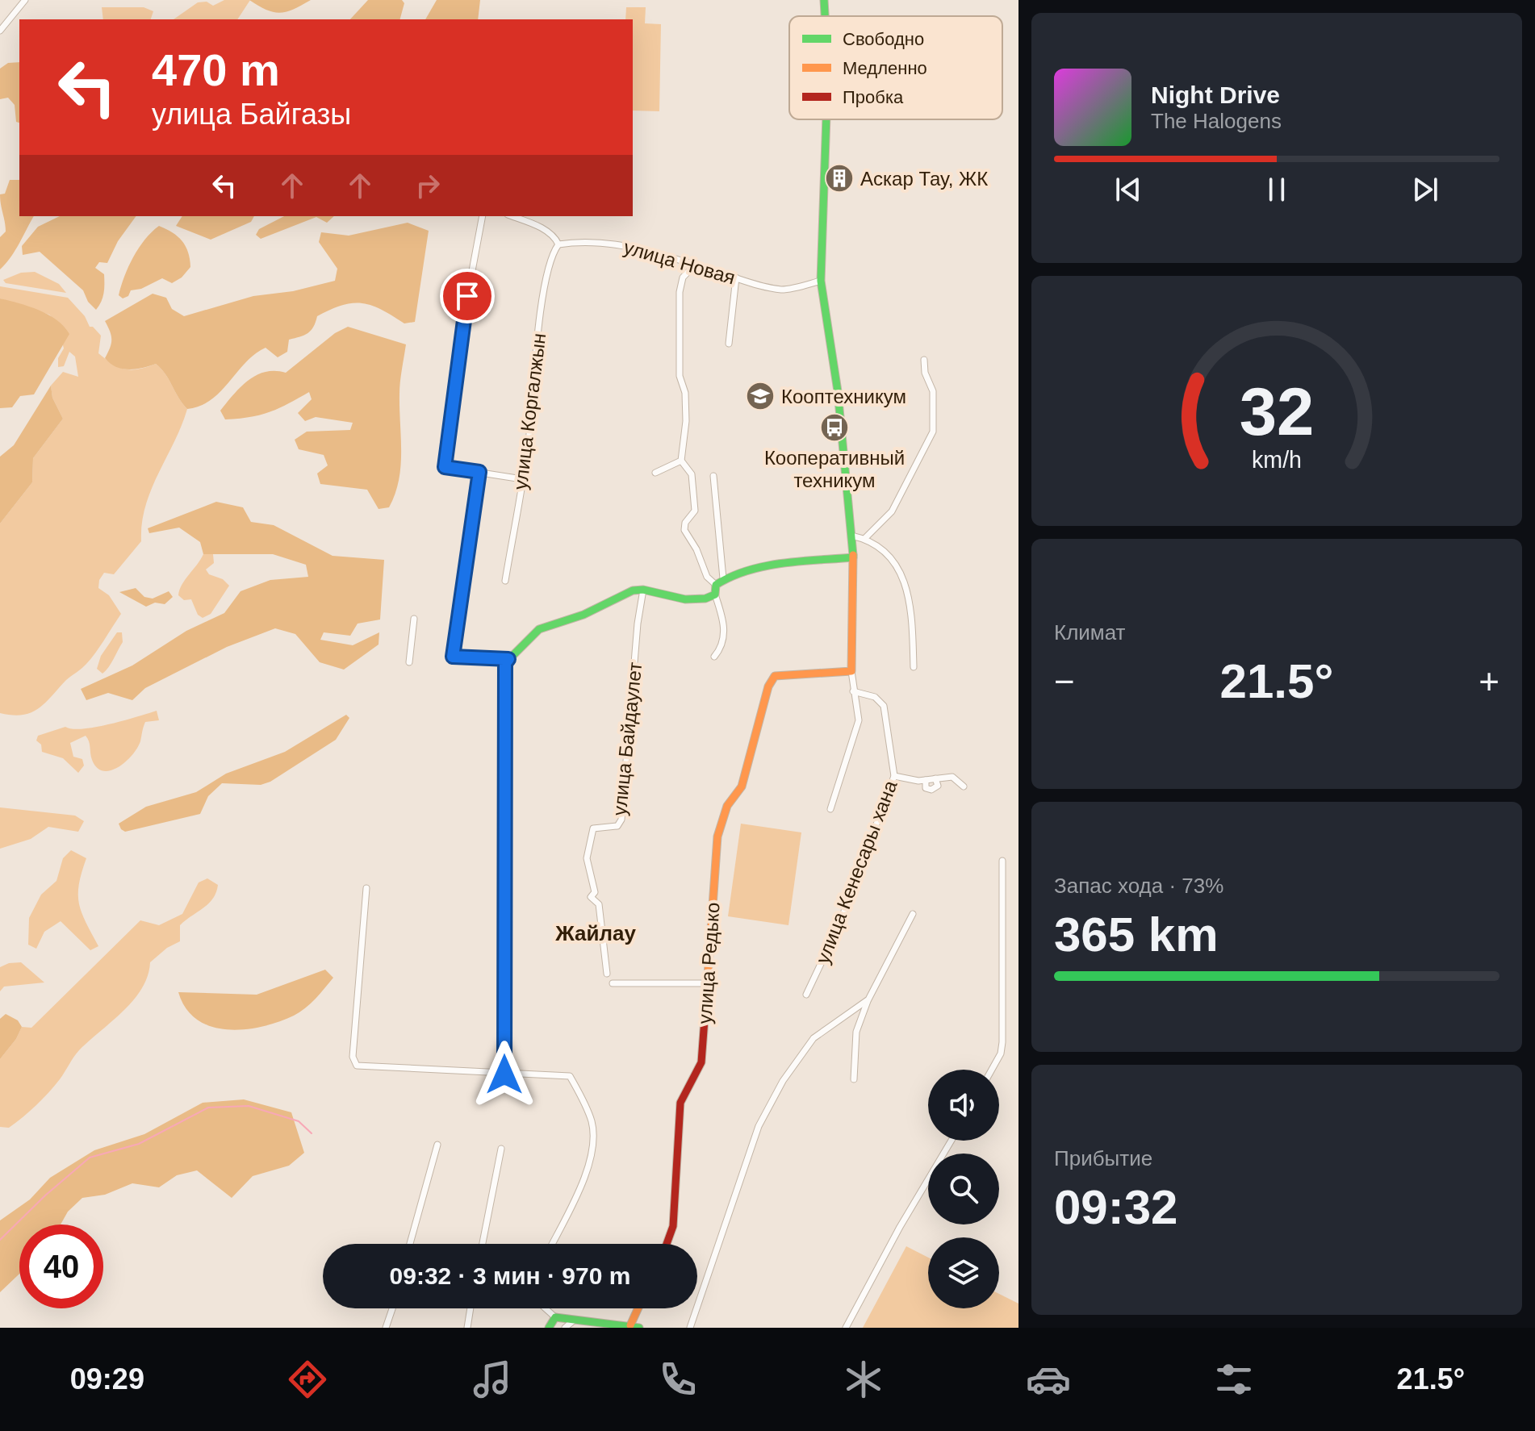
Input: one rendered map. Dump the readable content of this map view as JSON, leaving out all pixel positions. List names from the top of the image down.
{
  "streets": {
    "street": [
      "улица Новая",
      "улица Коргалжын",
      "улица Байдаулет",
      "улица Кенесары хана",
      "улица Редько"
    ]
  },
  "crossings": [
    ["улица Новая", "улица Коргалжын"]
  ],
  "districts": ["Жайлау"],
  "places": {
    "building": ["Аскар Тау, ЖК"],
    "school or university": ["Кооптехникум"],
    "bus stop": ["Кооперативный техникум"]
  },
  "legend": ["Свободно", "Медленно", "Пробка"],
  "page": {
    "turn": ["470 m", "улица Байгазы"],
    "song": ["Night Drive", "The Halogens"],
    "tile": [
      "Климат",
      ["Запас хода · 73%", "365 km"],
      ["Прибытие", "09:32"]
    ],
    "heat": ["−", "21.5°", "+"],
    "limit": "40",
    "trip": "09:32 · 3 мин · 970 m",
    "tabs": ["09:29", "21.5°"],
    "gauge": ["32", "km/h"]
  }
}
